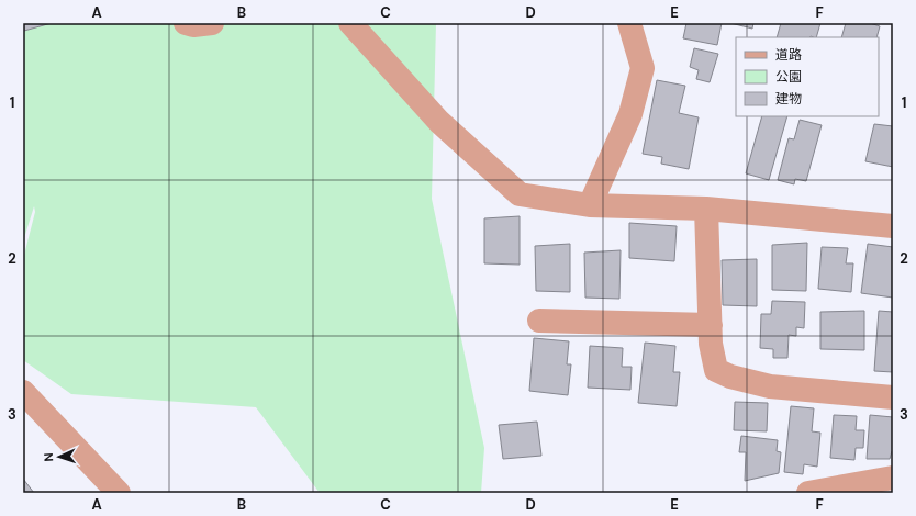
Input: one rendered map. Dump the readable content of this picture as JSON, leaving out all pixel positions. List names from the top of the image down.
{
  "legend": ["道路", "公園", "建物"],
  "north": "left",
  "grid": {
    "columns": [
      "A",
      "B",
      "C",
      "D",
      "E",
      "F"
    ],
    "rows": ["1", "2", "3"]
  }
}
